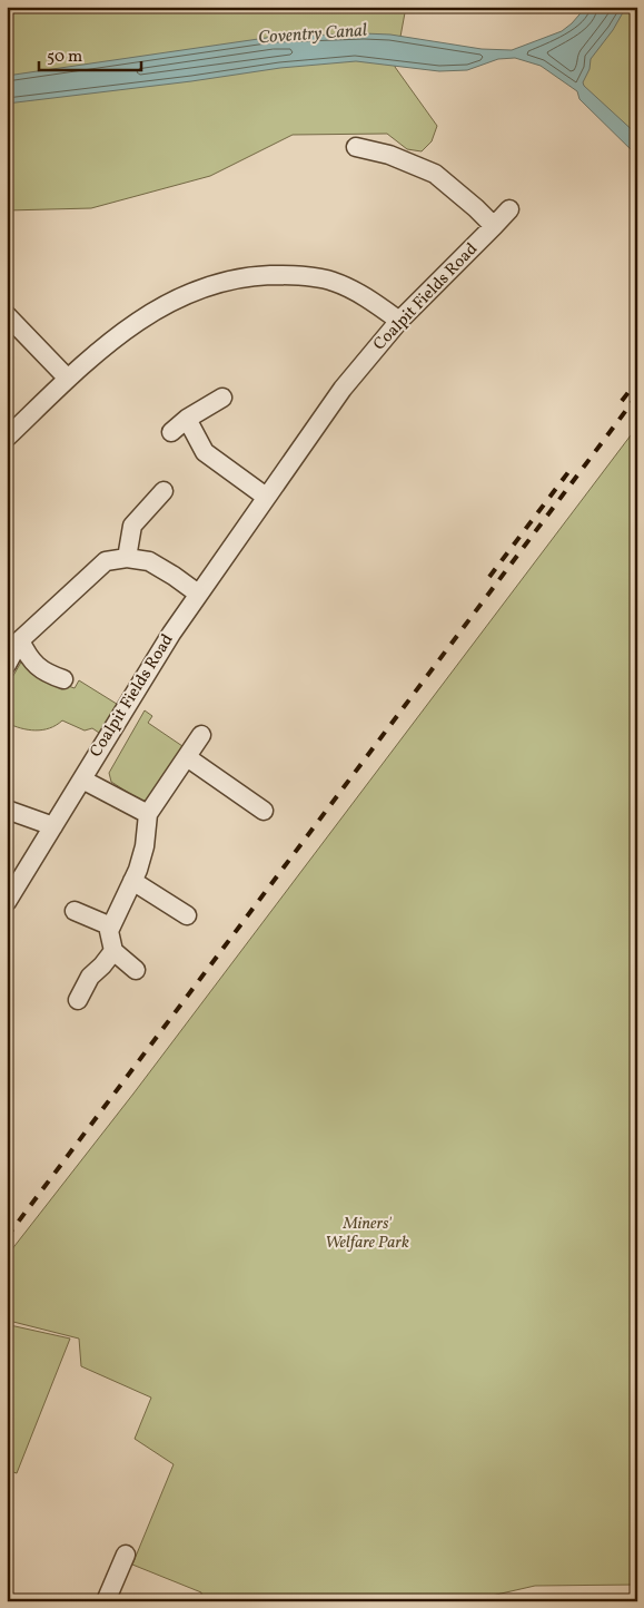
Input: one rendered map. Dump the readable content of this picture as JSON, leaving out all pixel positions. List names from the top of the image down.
{
  "streets": {
    "street": ["Coalpit Fields Road"]
  },
  "water": ["Coventry Canal"],
  "parks": ["Miners' Welfare Park"],
  "scale_bar": "50 m"
}
